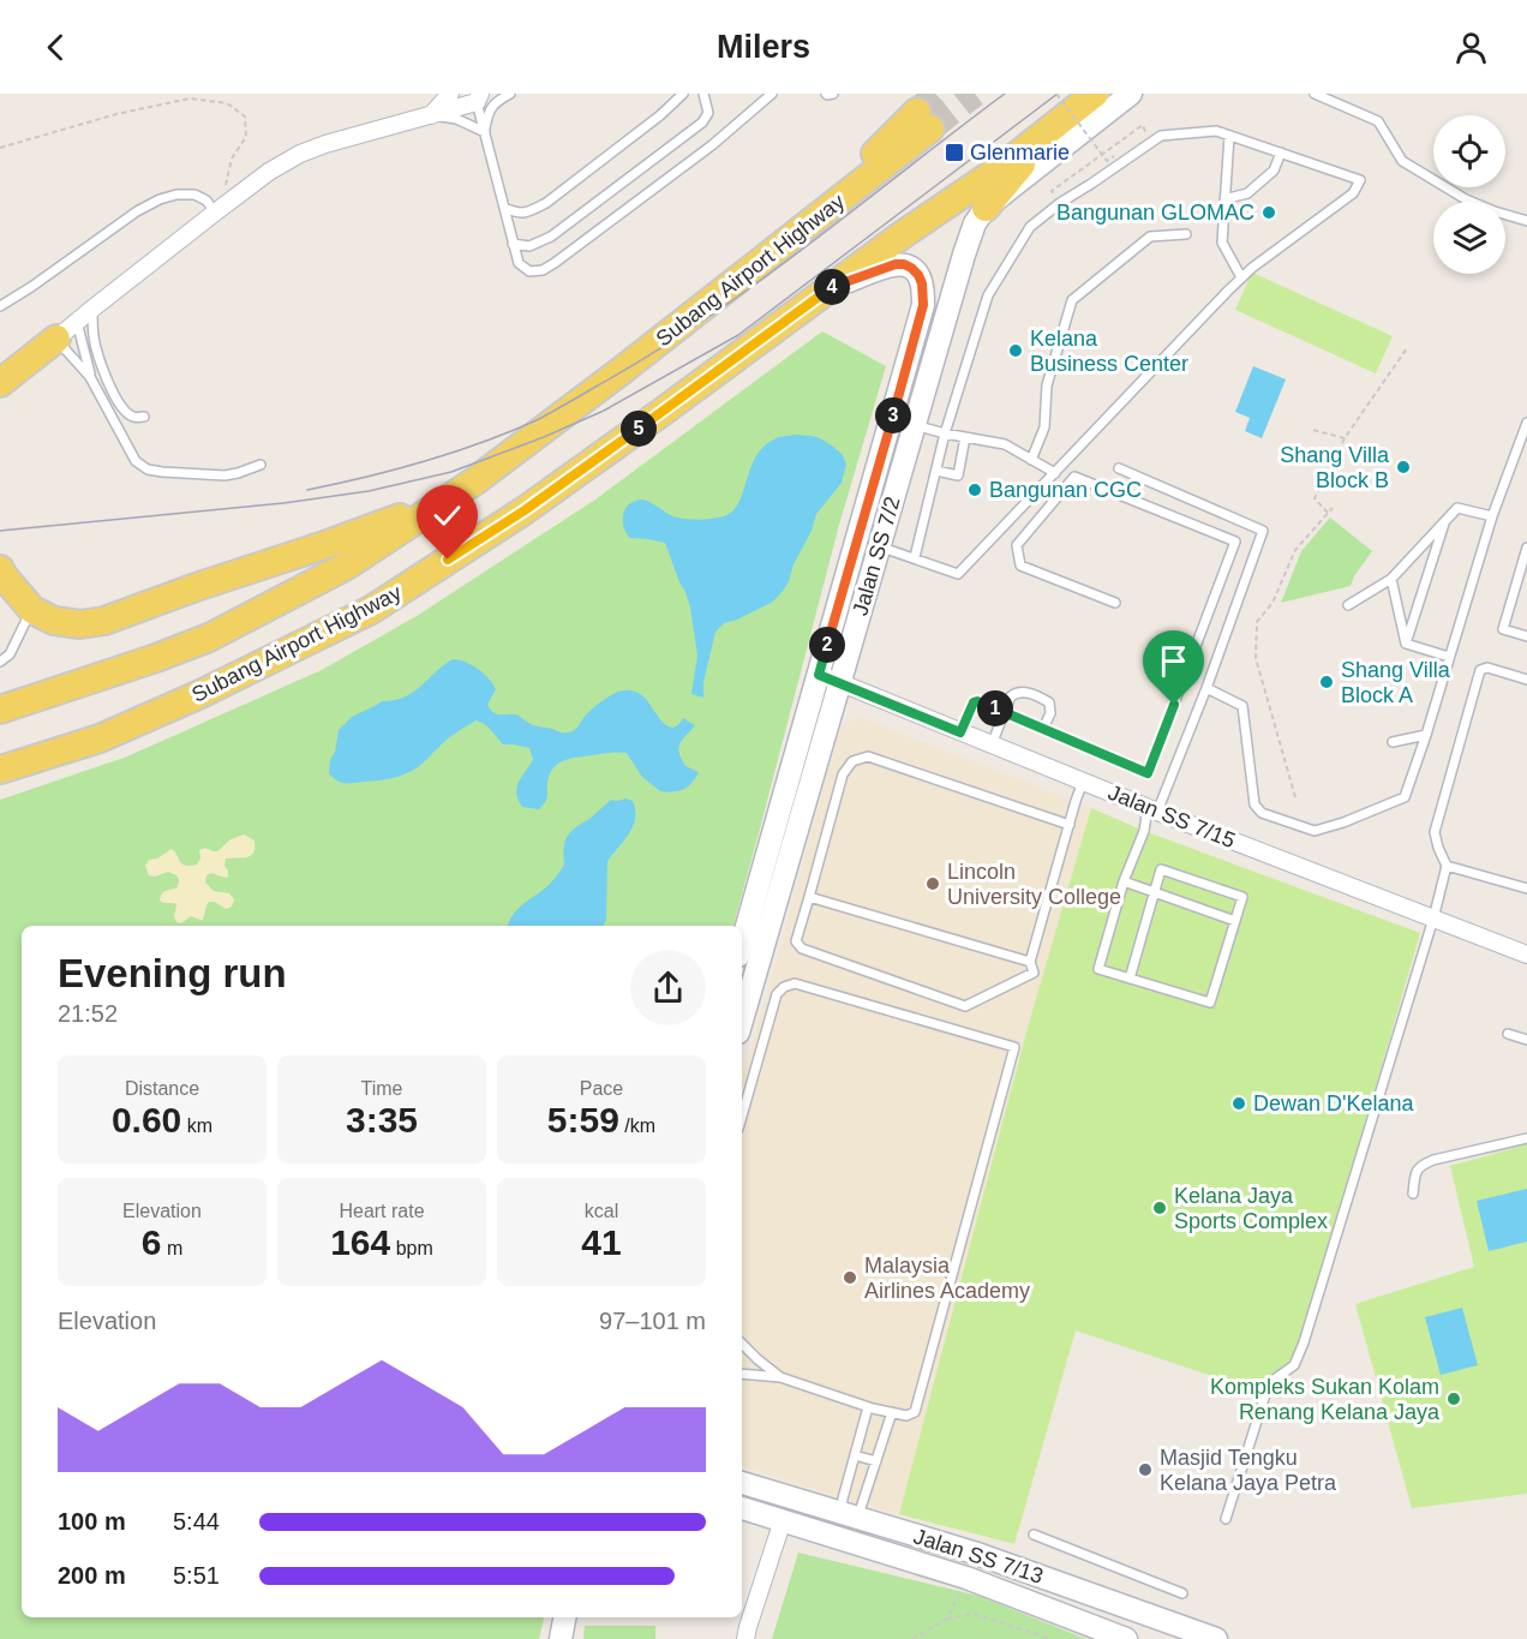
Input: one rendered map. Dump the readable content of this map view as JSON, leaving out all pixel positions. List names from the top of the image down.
{
  "streets": {
    "main road": ["Subang Airport Highway"],
    "street": ["Jalan SS 7/2", "Jalan SS 7/15", "Jalan SS 7/13"]
  },
  "crossings": [
    ["Subang Airport Highway", "Jalan SS 7/2"],
    ["Jalan SS 7/2", "Jalan SS 7/15"]
  ],
  "places": {
    "transit": ["Glenmarie"],
    "other": [
      "Bangunan GLOMAC",
      "Kelana Business Center",
      "Shang Villa Block B",
      "Bangunan CGC",
      "Shang Villa Block A",
      "Lincoln University College",
      "Dewan D'Kelana",
      "Kelana Jaya Sports Complex",
      "Malaysia Airlines Academy",
      "Kompleks Sukan Kolam Renang Kelana Jaya",
      "Masjid Tengku Kelana Jaya Petra"
    ]
  },
  "page": {
    "header": "Milers",
    "pins": [
      "4",
      "3",
      "5",
      "2",
      "1"
    ],
    "heading": ["Evening run", "21:52"],
    "stats": [
      ["Distance", "0.60 km"],
      ["Time", "3:35"],
      ["Pace", "5:59 /km"],
      ["Elevation", "6 m"],
      ["Heart rate", "164 bpm"],
      ["kcal", "41"]
    ],
    "chart": ["Elevation", "97–101 m"],
    "list": [
      {
        "name": "100 m",
        "note": "5:44"
      },
      {
        "name": "200 m",
        "note": "5:51"
      }
    ]
  }
}
